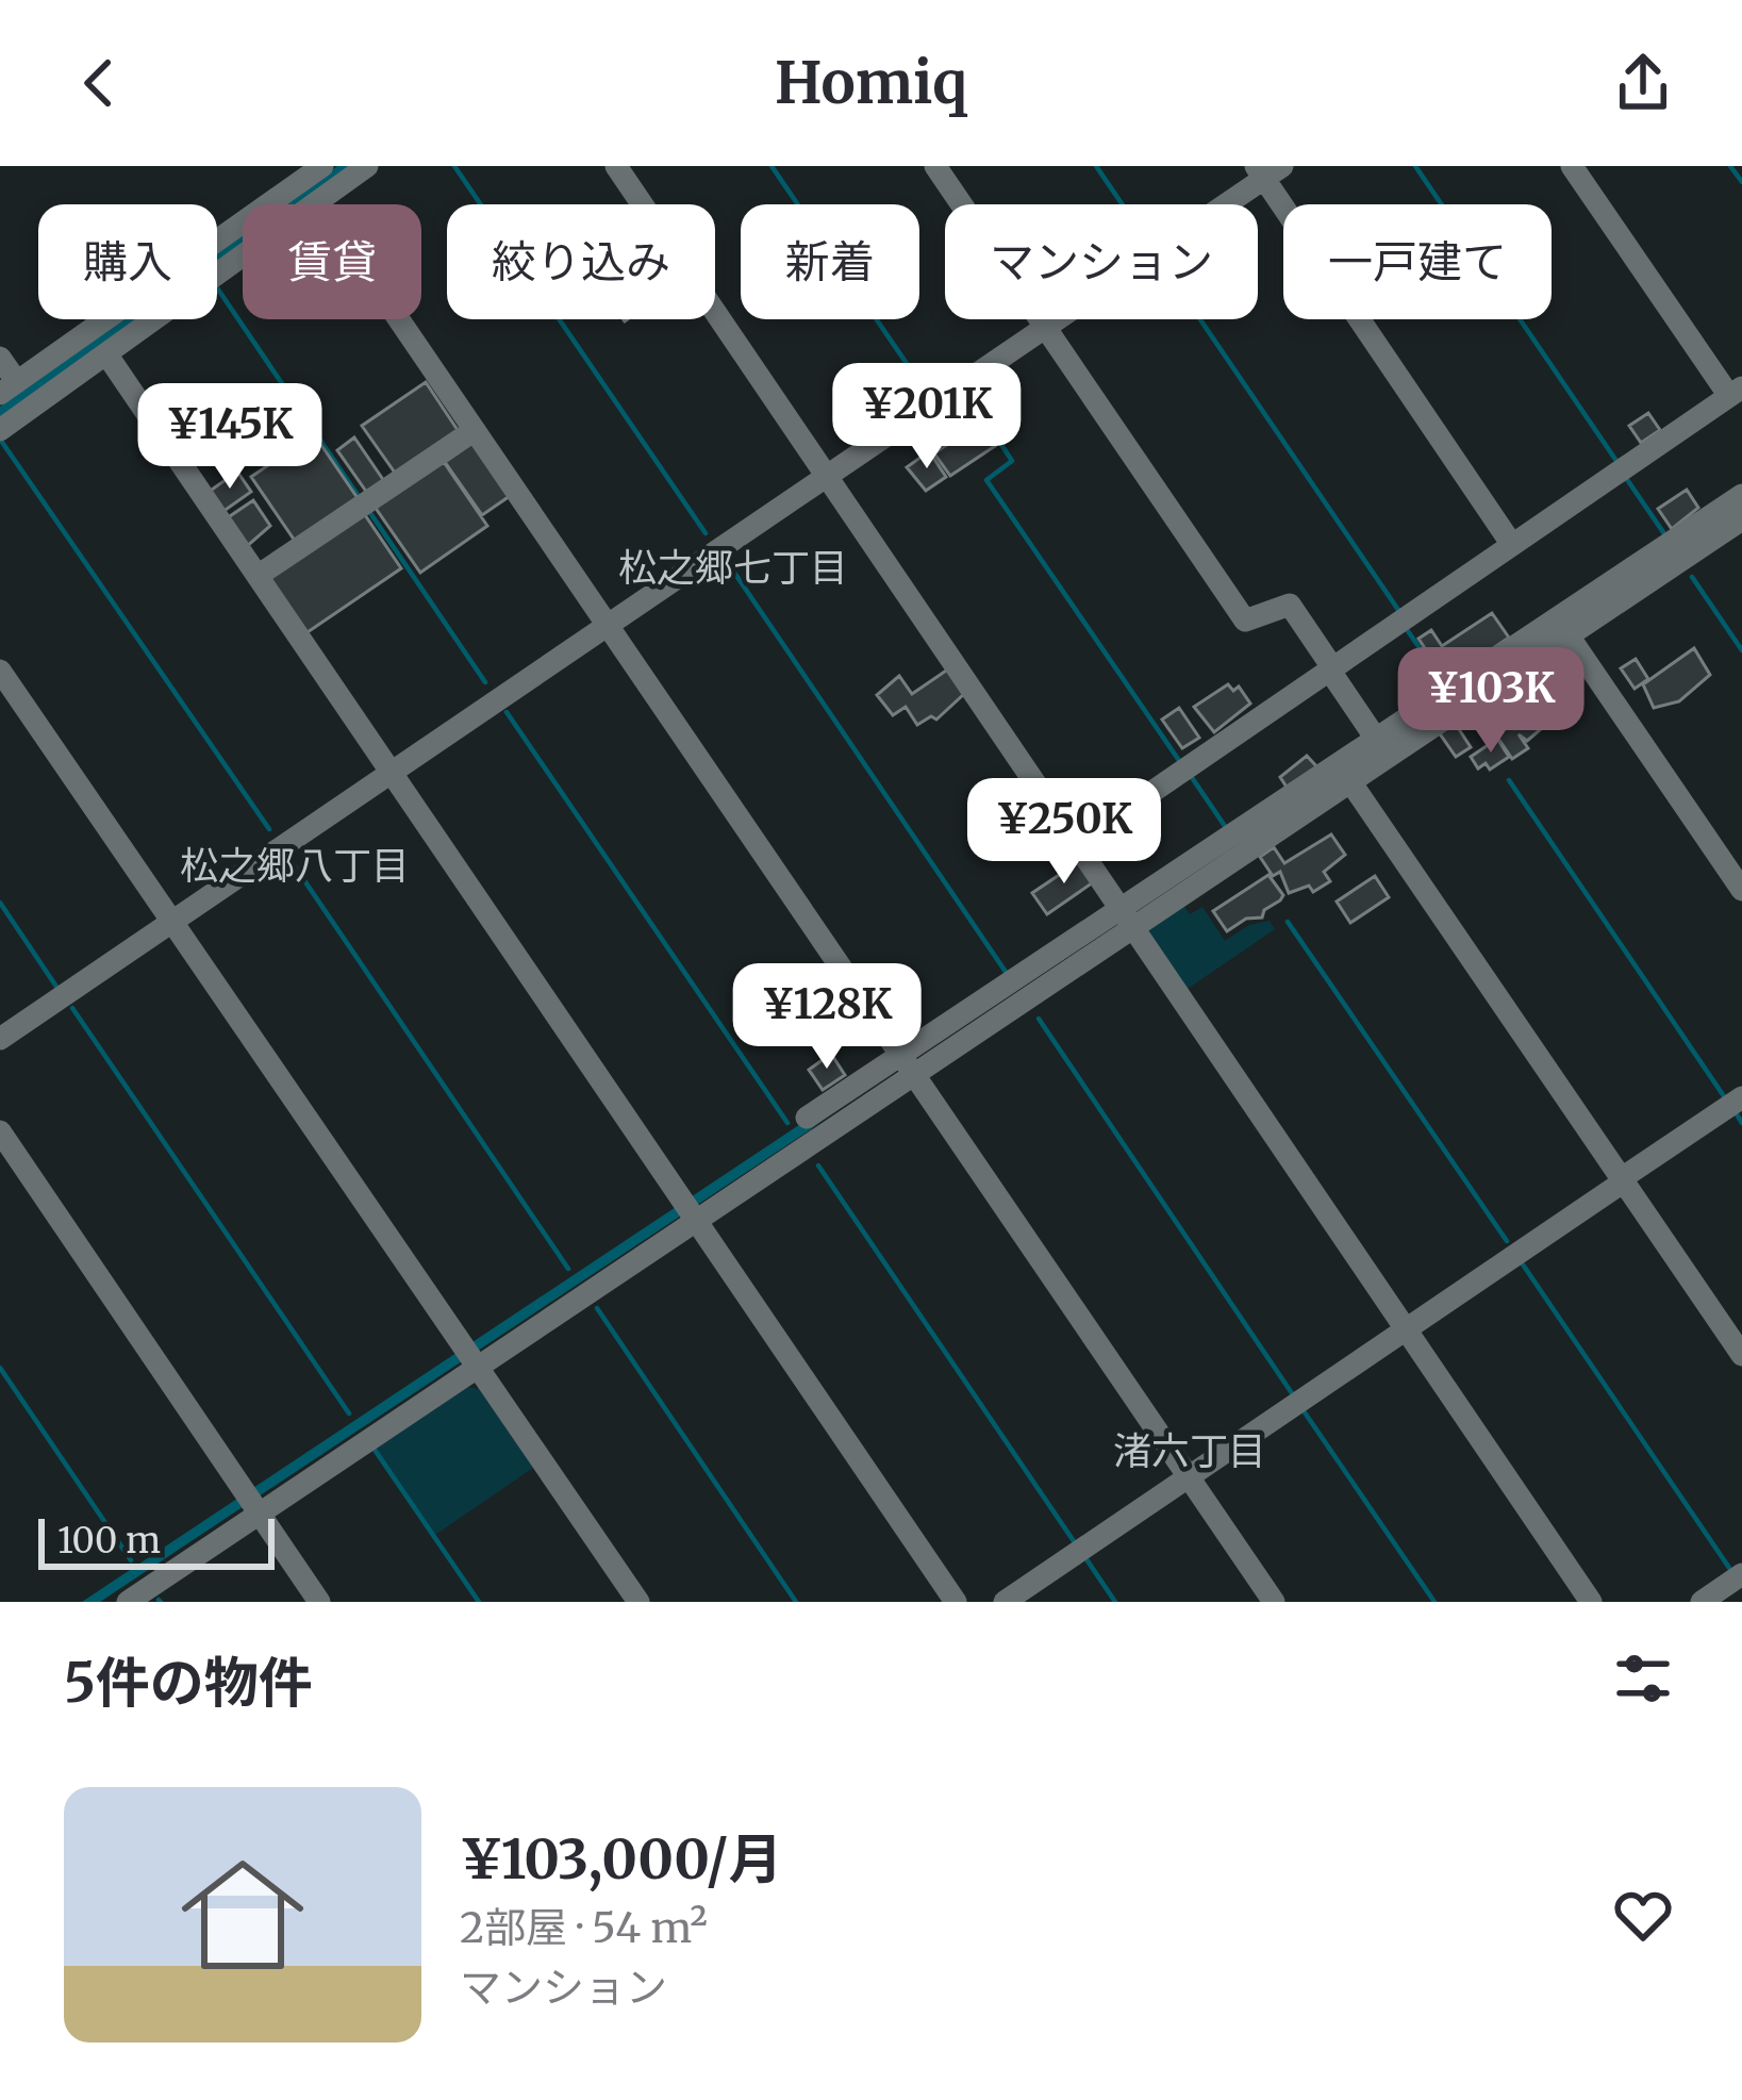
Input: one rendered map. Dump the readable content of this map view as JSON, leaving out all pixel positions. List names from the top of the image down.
{
  "districts": ["松之郷七丁目", "松之郷八丁目", "渚六丁目"],
  "scale_bar": "100 m",
  "page": {
    "header": "Homiq",
    "chip": [
      "購入",
      "賃貸",
      "絞り込み",
      "新着",
      "マンション",
      "一戸建て"
    ],
    "price": [
      "¥201K",
      "¥145K",
      "¥103K",
      "¥250K",
      "¥128K"
    ],
    "scale": "100 m",
    "heading": "5件の物件",
    "list": [
      {
        "name": "¥103,000/月",
        "note": "2部屋 · 54 m² · マンション"
      }
    ]
  }
}
